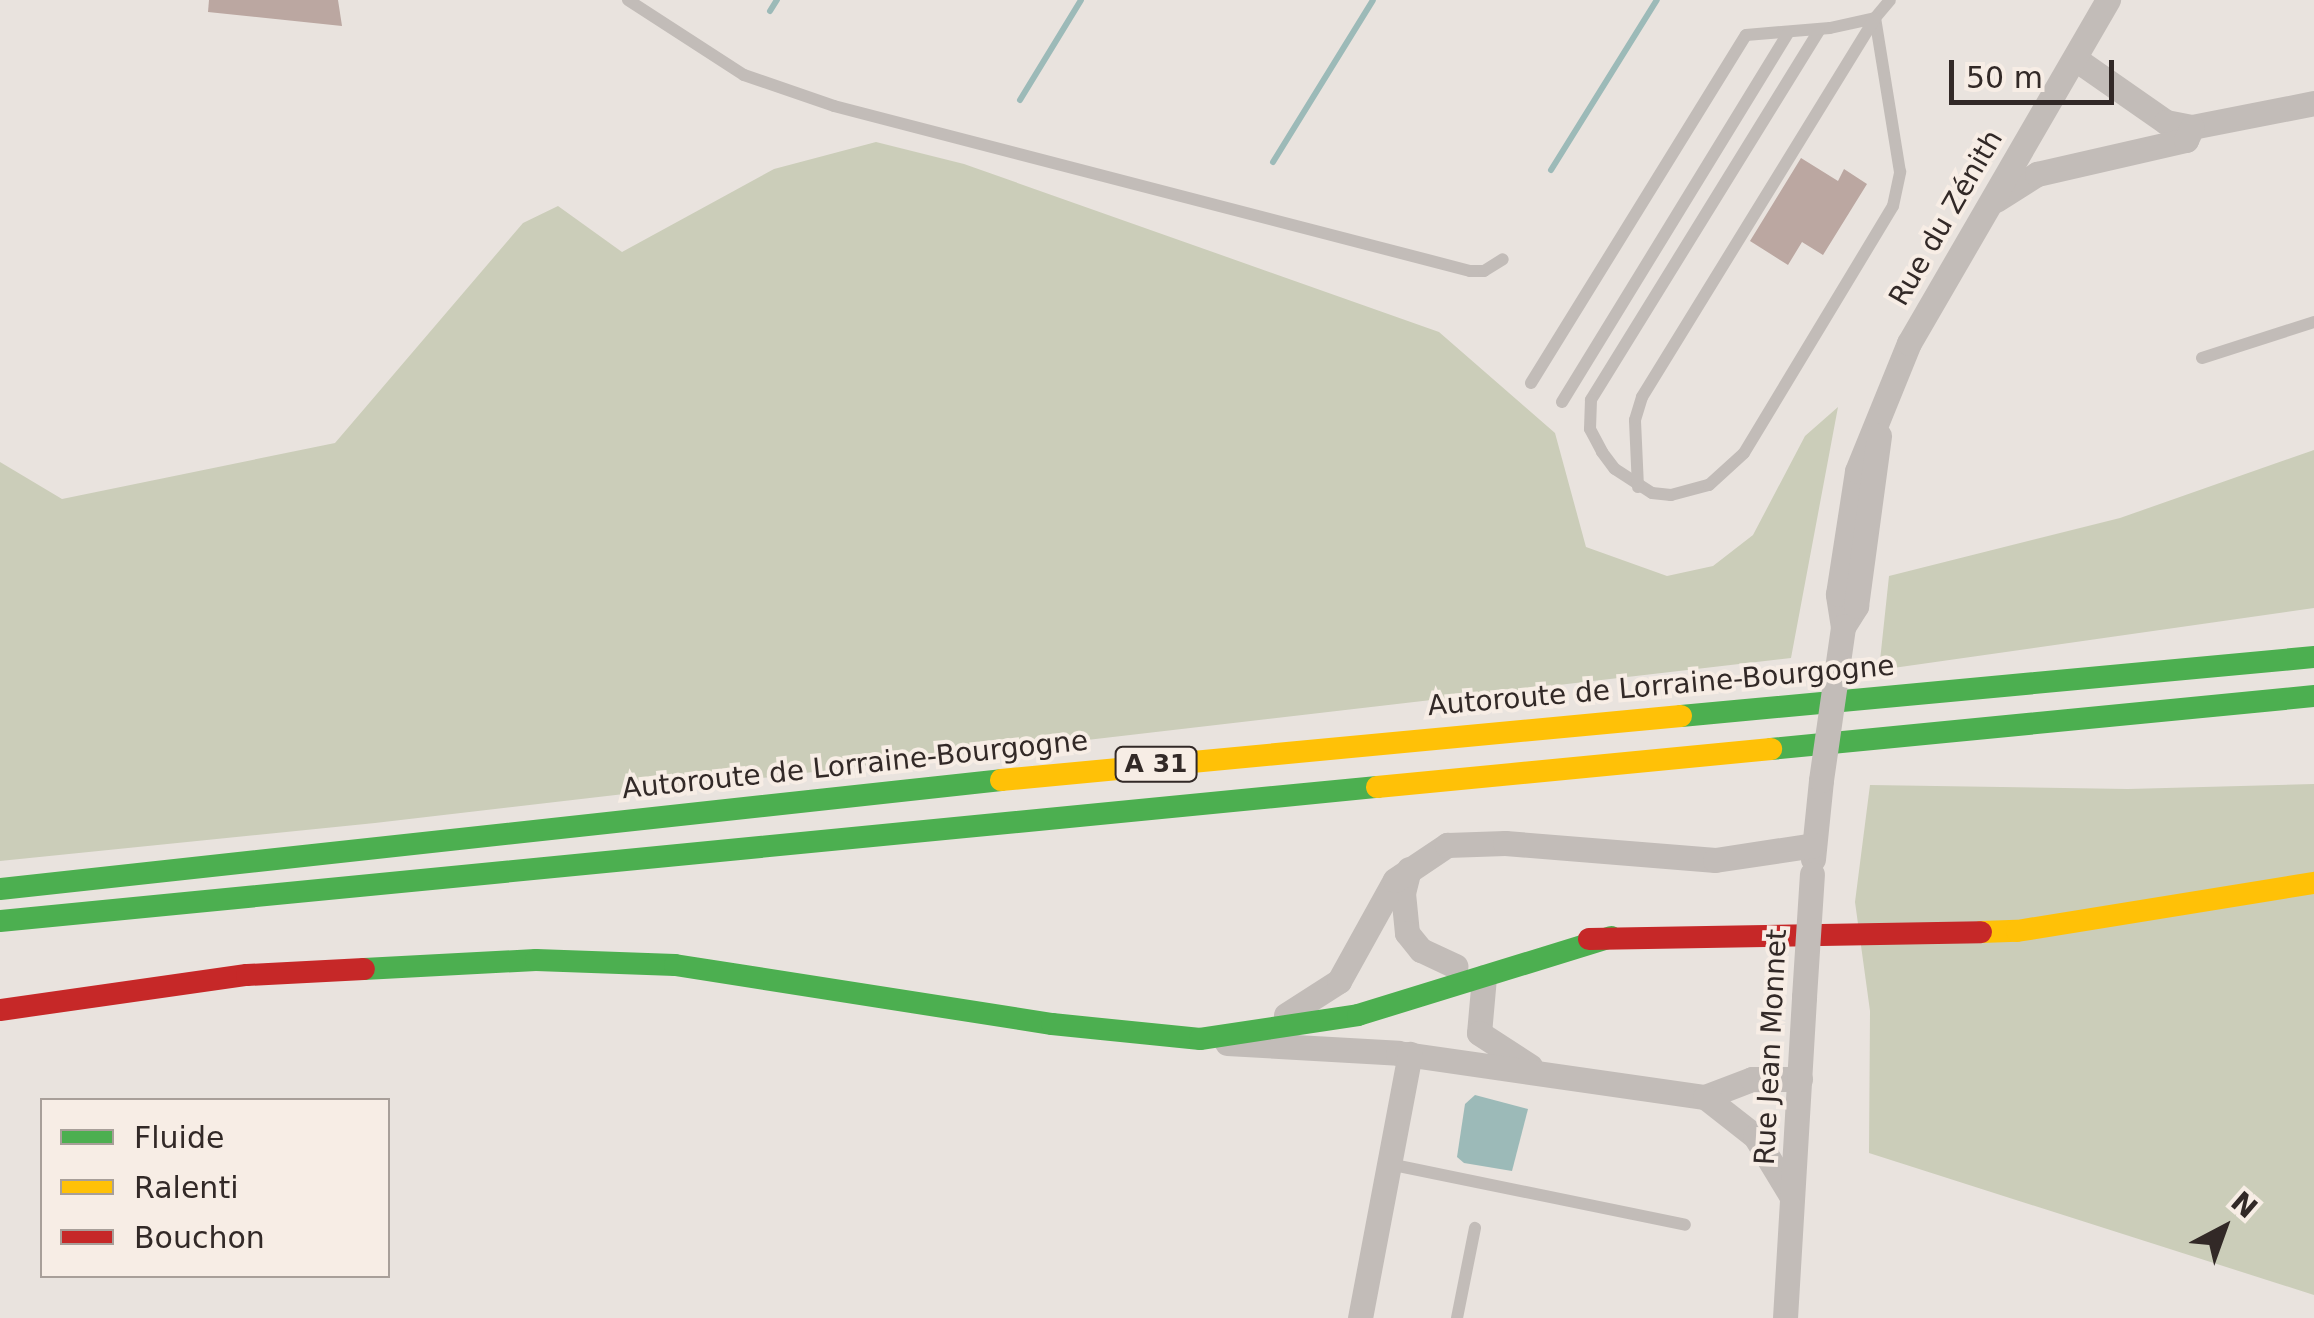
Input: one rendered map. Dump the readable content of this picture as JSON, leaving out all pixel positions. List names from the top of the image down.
{
  "streets": {
    "main road": ["Autoroute de Lorraine-Bourgogne", "A 31"],
    "street": ["Rue du Zénith", "Rue Jean Monnet"]
  },
  "crossings": [
    ["Rue du Zénith", "Rue Jean Monnet"]
  ],
  "legend": ["Fluide", "Ralenti", "Bouchon"],
  "scale_bar": "50 m",
  "north": "top right"
}
